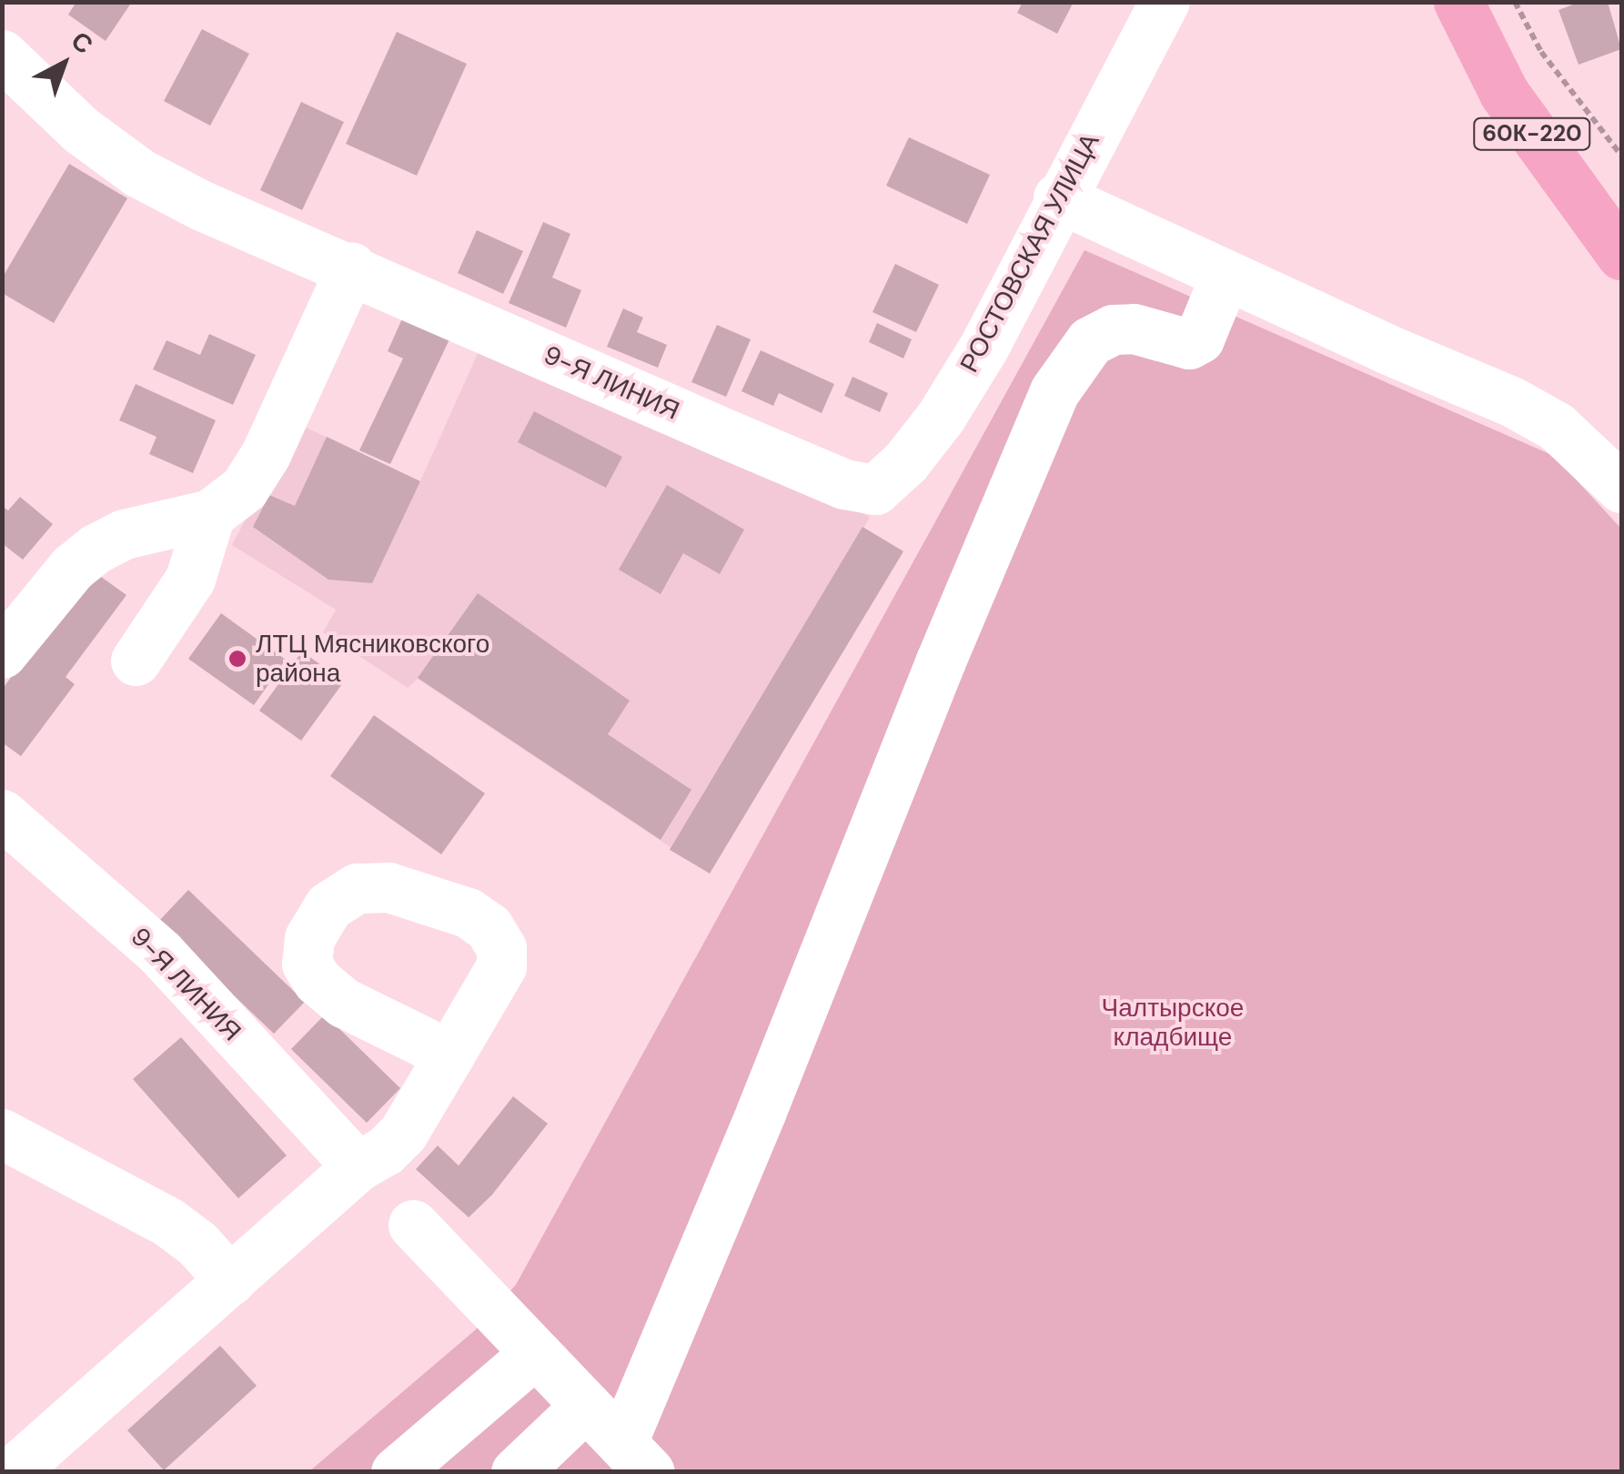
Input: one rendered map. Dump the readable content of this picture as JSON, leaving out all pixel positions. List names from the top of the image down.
{
  "streets": {
    "main road": ["60К-220"],
    "street": ["РОСТОВСКАЯ УЛИЦА", "9-Я ЛИНИЯ"]
  },
  "crossings": [
    ["РОСТОВСКАЯ УЛИЦА", "9-Я ЛИНИЯ"]
  ],
  "parks": ["Чалтырское кладбище"],
  "places": ["ЛТЦ Мясниковского района"],
  "north": "top right"
}
